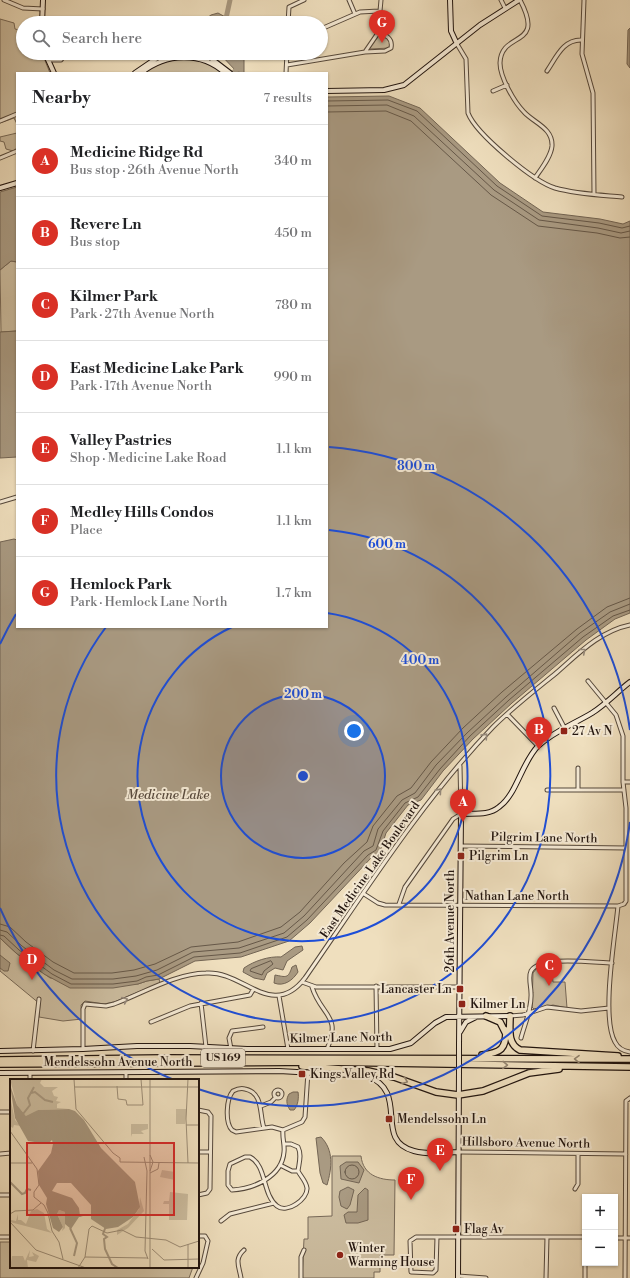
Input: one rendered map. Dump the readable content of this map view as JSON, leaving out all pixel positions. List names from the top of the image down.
{
  "streets": {
    "highway": ["US 169"],
    "street": [
      "Pilgrim Lane North",
      "East Medicine Lake Boulevard",
      "Nathan Lane North",
      "26th Avenue North",
      "Kilmer Lane North",
      "Mendelssohn Avenue North",
      "Hillsboro Avenue North"
    ]
  },
  "crossings": [
    ["Pilgrim Lane North", "26th Avenue North"],
    ["East Medicine Lake Boulevard", "Nathan Lane North"],
    ["East Medicine Lake Boulevard", "26th Avenue North"],
    ["Nathan Lane North", "26th Avenue North"],
    ["26th Avenue North", "Kilmer Lane North"],
    ["26th Avenue North", "Hillsboro Avenue North"],
    ["Mendelssohn Avenue North", "Hillsboro Avenue North"]
  ],
  "one_way": ["East Medicine Lake Boulevard"],
  "water": ["Medicine Lake"],
  "places": {
    "transit": [
      "27 Av N",
      "Pilgrim Ln",
      "Lancaster Ln",
      "Kilmer Ln",
      "Kings Valley Rd",
      "Mendelssohn Ln",
      "Flag Av"
    ],
    "other": ["Winter Warming House"]
  },
  "page": {
    "pins": [
      "G",
      "B",
      "A",
      "D",
      "C",
      "E",
      "F"
    ],
    "search": "Search here",
    "heading": ["Nearby", "7 results"],
    "list": [
      {
        "mark": "A",
        "name": "Medicine Ridge Rd",
        "note": "Bus stop · 26th Avenue North",
        "value": "340 m"
      },
      {
        "mark": "B",
        "name": "Revere Ln",
        "note": "Bus stop",
        "value": "450 m"
      },
      {
        "mark": "C",
        "name": "Kilmer Park",
        "note": "Park · 27th Avenue North",
        "value": "780 m"
      },
      {
        "mark": "D",
        "name": "East Medicine Lake Park",
        "note": "Park · 17th Avenue North",
        "value": "990 m"
      },
      {
        "mark": "E",
        "name": "Valley Pastries",
        "note": "Shop · Medicine Lake Road",
        "value": "1.1 km"
      },
      {
        "mark": "F",
        "name": "Medley Hills Condos",
        "note": "Place",
        "value": "1.1 km"
      },
      {
        "mark": "G",
        "name": "Hemlock Park",
        "note": "Park · Hemlock Lane North",
        "value": "1.7 km"
      }
    ],
    "map_buttons": ["+", "−"]
  },
  "rings": [
    "800 m",
    "600 m",
    "400 m",
    "200 m"
  ]
}
